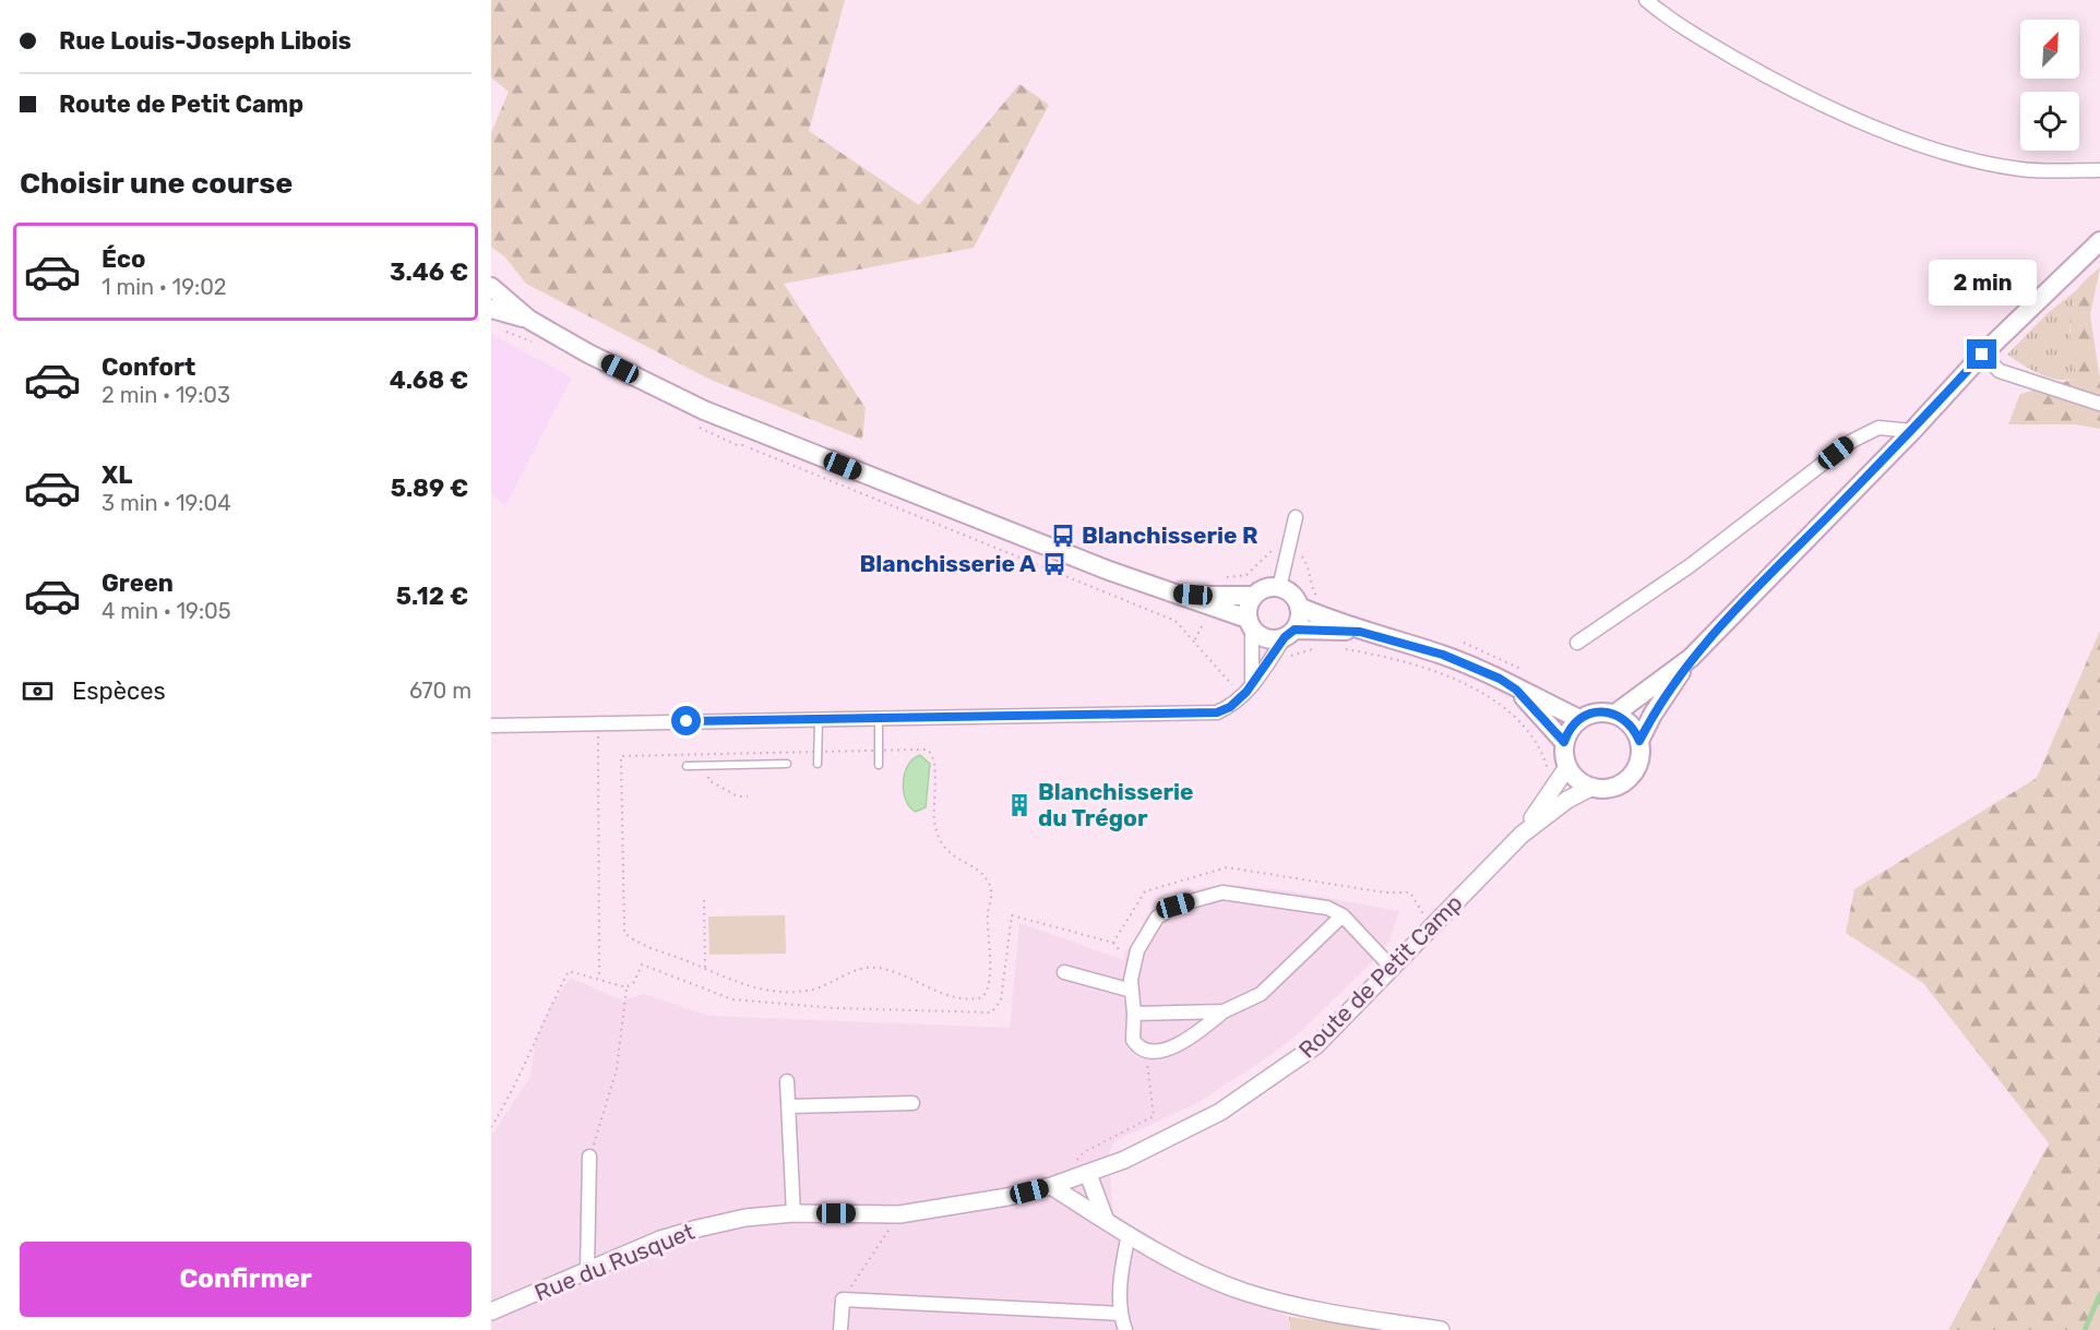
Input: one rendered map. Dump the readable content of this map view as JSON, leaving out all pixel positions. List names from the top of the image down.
{
  "streets": {
    "street": ["Route de Petit Camp", "Rue du Rusquet"]
  },
  "crossings": [
    ["Route de Petit Camp", "Rue du Rusquet"]
  ],
  "places": {
    "bus stop": ["Blanchisserie R", "Blanchisserie A"],
    "building": ["Blanchisserie du Trégor"]
  },
  "north": "top right",
  "page": {
    "banner": ["Rue Louis-Joseph Libois", "Route de Petit Camp"],
    "heading": "Choisir une course",
    "list": [
      {
        "name": "Éco",
        "note": "1 min · 19:02",
        "value": "3.46 €"
      },
      {
        "name": "Confort",
        "note": "2 min · 19:03",
        "value": "4.68 €"
      },
      {
        "name": "XL",
        "note": "3 min · 19:04",
        "value": "5.89 €"
      },
      {
        "name": "Green",
        "note": "4 min · 19:05",
        "value": "5.12 €"
      }
    ],
    "bubble": "2 min",
    "pay": ["Espèces", "670 m"],
    "buttons": "Confirmer"
  }
}
